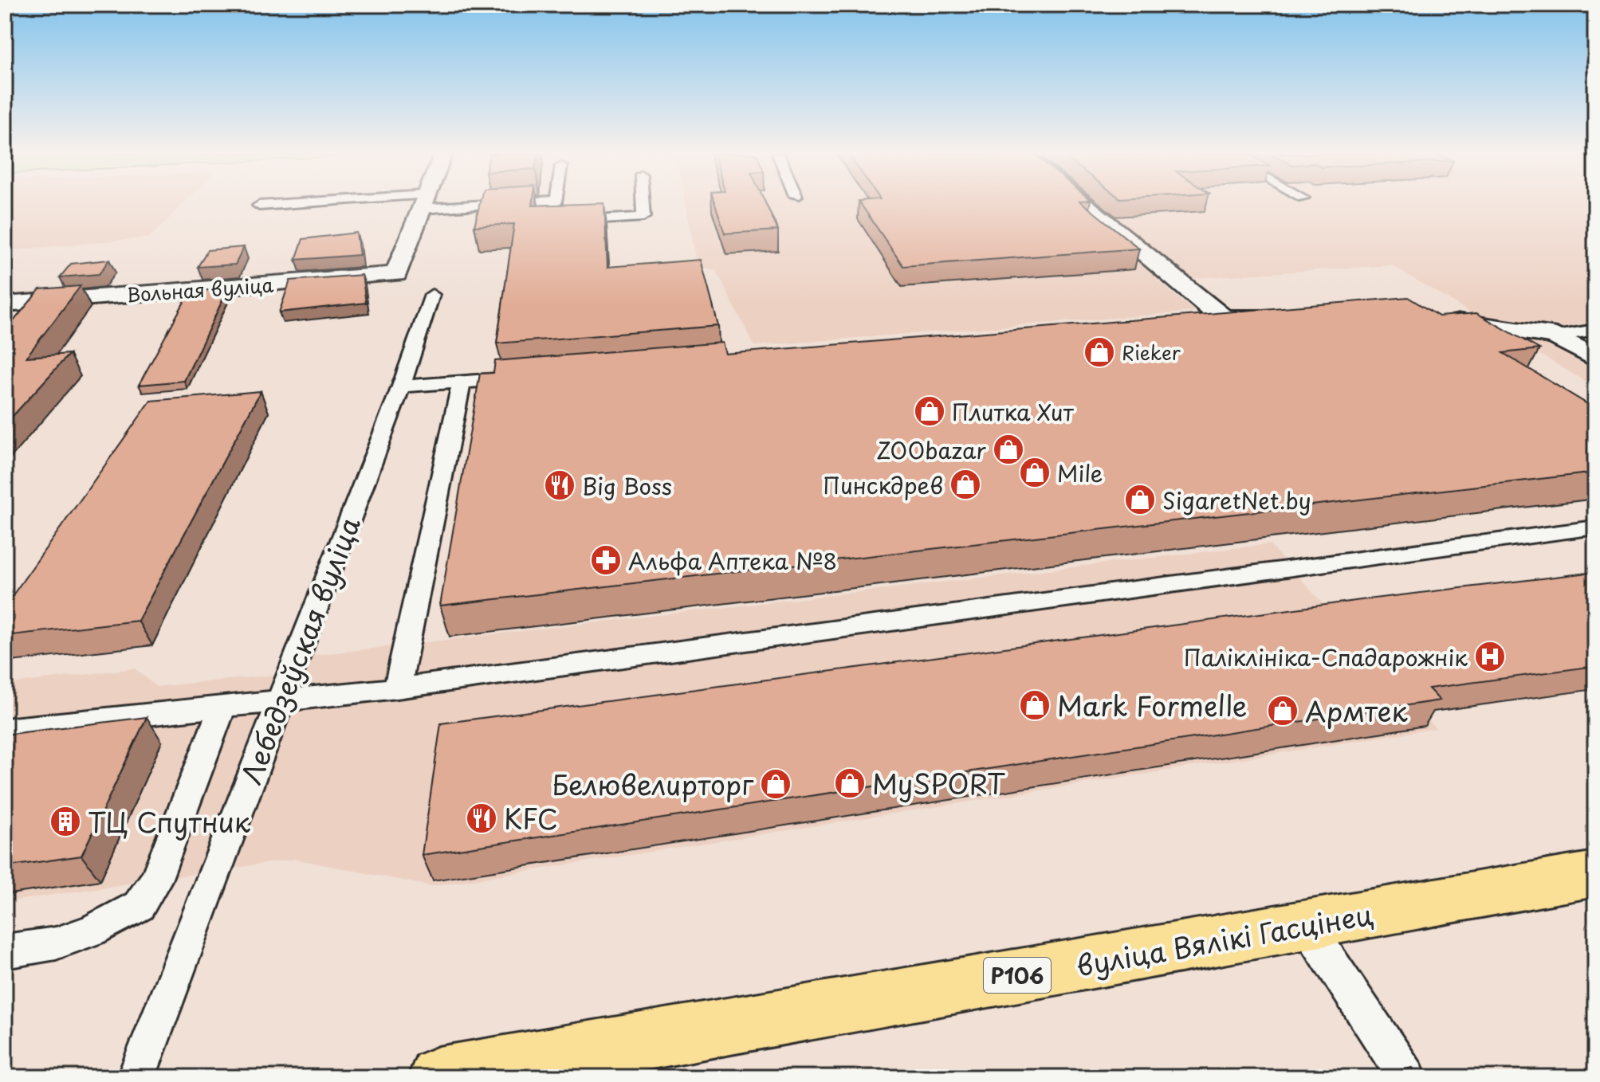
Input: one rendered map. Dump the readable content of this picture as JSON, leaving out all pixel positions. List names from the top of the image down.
{
  "streets": {
    "main road": ["вуліца Вялікі Гасцінец", "Р106"],
    "street": ["Вольная вуліца"],
    "lane": ["Лебедзеўская вуліца"]
  },
  "places": {
    "shop": [
      "Rieker",
      "Плитка Хит",
      "ZOObazar",
      "Mile",
      "Пинскдрев",
      "SigaretNet.by",
      "Mark Formelle",
      "Армтек",
      "MySPORT",
      "Белювелирторг"
    ],
    "restaurant": ["Big Boss", "KFC"],
    "pharmacy": ["Альфа Аптека №8"],
    "hospital": ["Паліклініка-Спадарожнік"],
    "building": ["ТЦ Спутник"]
  }
}
